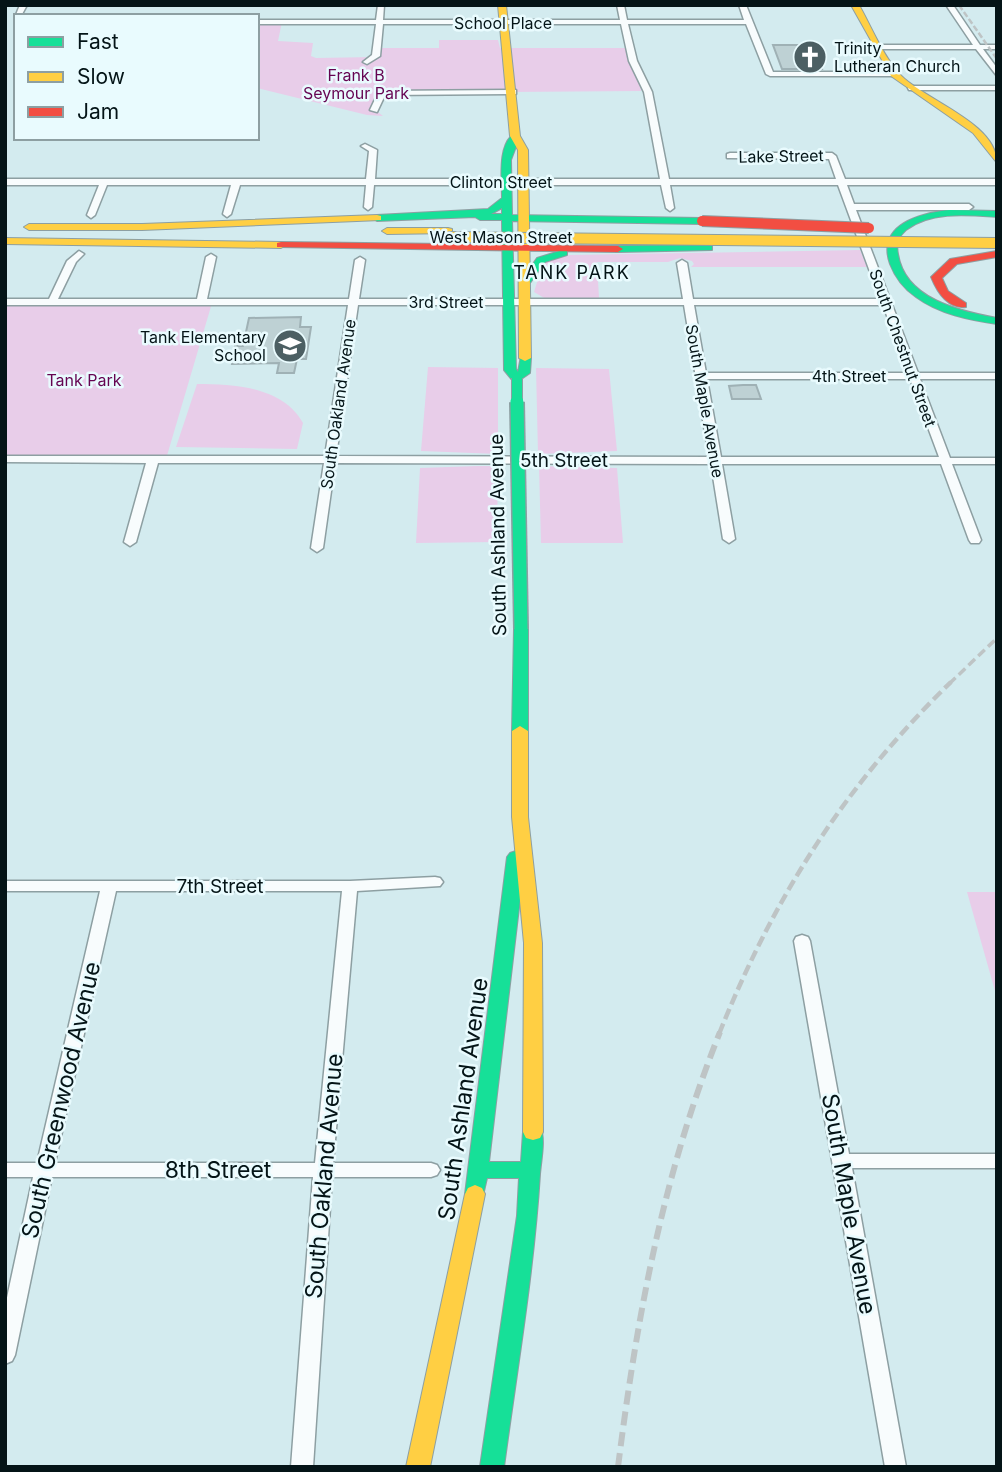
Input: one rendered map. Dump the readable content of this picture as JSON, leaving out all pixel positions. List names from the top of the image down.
{
  "streets": {
    "main road": ["West Mason Street", "South Ashland Avenue"],
    "street": [
      "School Place",
      "Lake Street",
      "Clinton Street",
      "3rd Street",
      "South Chestnut Street",
      "4th Street",
      "South Maple Avenue",
      "South Oakland Avenue",
      "5th Street",
      "7th Street",
      "South Greenwood Avenue",
      "8th Street"
    ]
  },
  "crossings": [
    ["School Place", "South Ashland Avenue"],
    ["Lake Street", "South Chestnut Street"],
    ["Clinton Street", "South Chestnut Street"],
    ["Clinton Street", "South Ashland Avenue"],
    ["3rd Street", "South Chestnut Street"],
    ["3rd Street", "South Maple Avenue"],
    ["3rd Street", "South Oakland Avenue"],
    ["3rd Street", "South Ashland Avenue"],
    ["South Chestnut Street", "4th Street"],
    ["South Chestnut Street", "5th Street"],
    ["4th Street", "South Maple Avenue"],
    ["South Maple Avenue", "5th Street"],
    ["South Oakland Avenue", "5th Street"],
    ["South Oakland Avenue", "7th Street"],
    ["South Oakland Avenue", "8th Street"],
    ["7th Street", "South Greenwood Avenue"],
    ["South Greenwood Avenue", "8th Street"]
  ],
  "districts": ["TANK PARK"],
  "parks": ["Frank B Seymour Park", "Tank Park"],
  "places": {
    "church": ["Trinity Lutheran Church"],
    "school or university": ["Tank Elementary School"]
  },
  "legend": ["Fast", "Slow", "Jam"]
}
